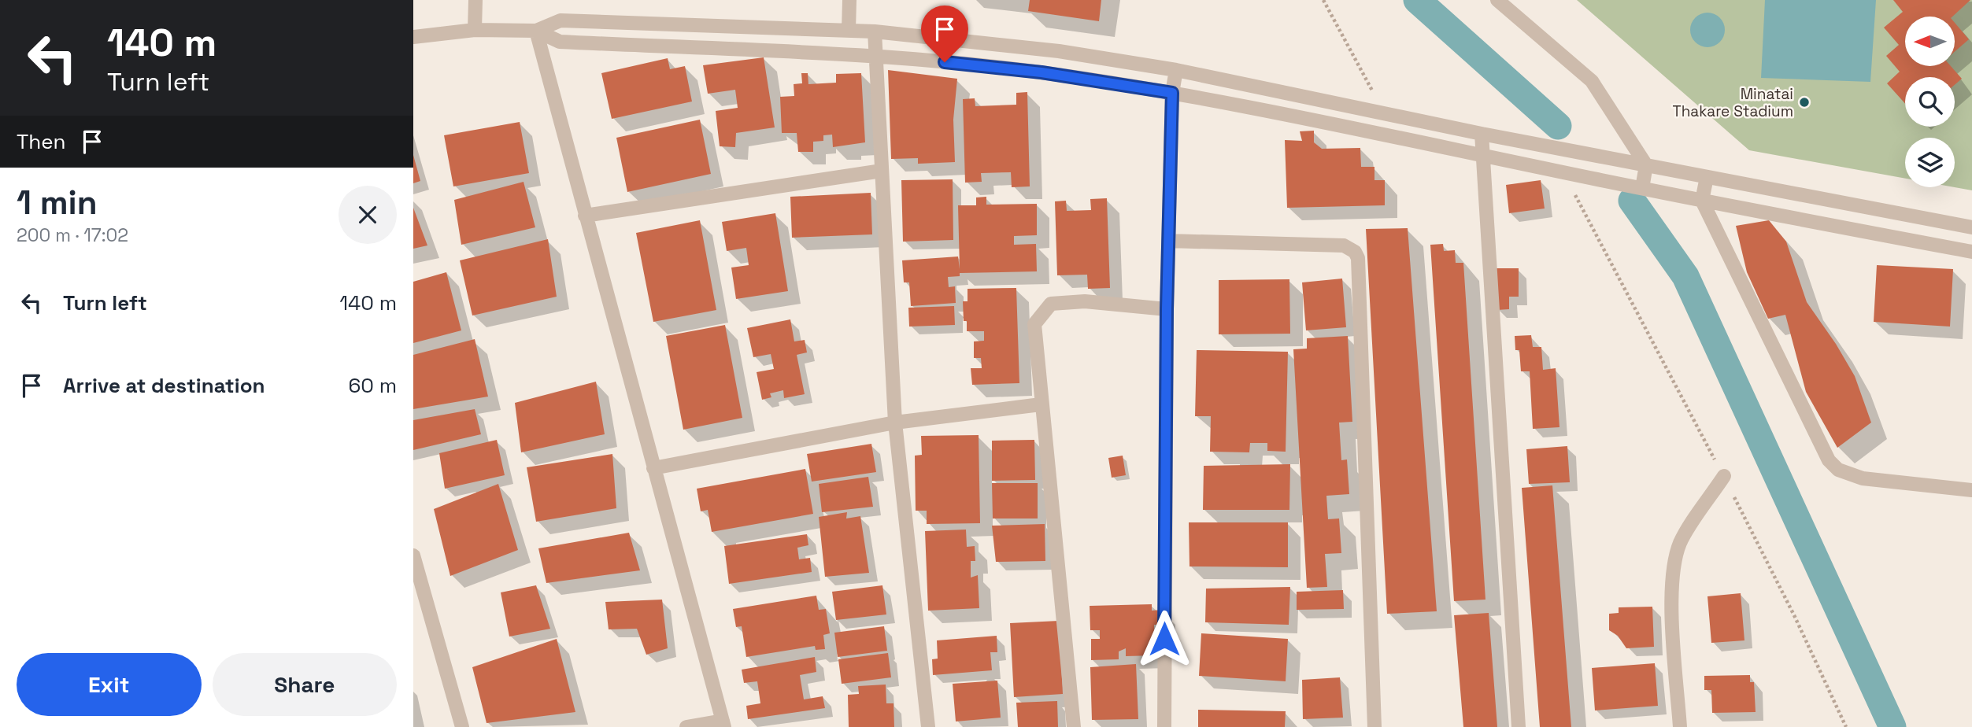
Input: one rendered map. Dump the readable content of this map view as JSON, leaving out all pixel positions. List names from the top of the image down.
{
  "places": ["Minatai Thakare Stadium"],
  "north": "left",
  "page": {
    "turn": ["140 m", "Turn left"],
    "then": "Then",
    "heading": ["1 min", "200 m · 17:02"],
    "list": [
      {
        "name": "Turn left",
        "value": "140 m"
      },
      {
        "name": "Arrive at destination",
        "value": "60 m"
      }
    ],
    "buttons": ["Exit", "Share"]
  }
}
